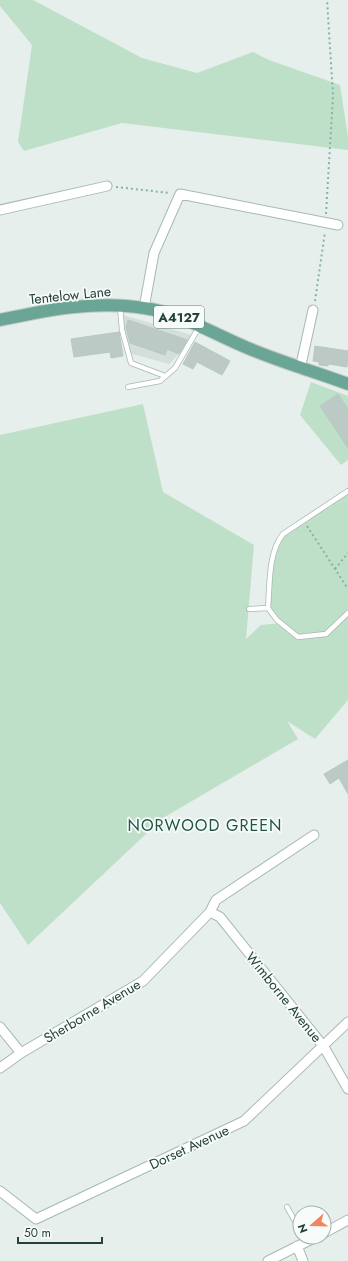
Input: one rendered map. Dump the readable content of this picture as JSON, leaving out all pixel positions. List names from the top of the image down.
{
  "streets": {
    "main road": ["Tentelow Lane", "A4127"],
    "street": ["Wimborne Avenue", "Sherborne Avenue", "Dorset Avenue"]
  },
  "crossings": [
    ["Wimborne Avenue", "Sherborne Avenue"],
    ["Wimborne Avenue", "Dorset Avenue"]
  ],
  "districts": ["NORWOOD GREEN"],
  "scale_bar": "50 m",
  "north": "left"
}
